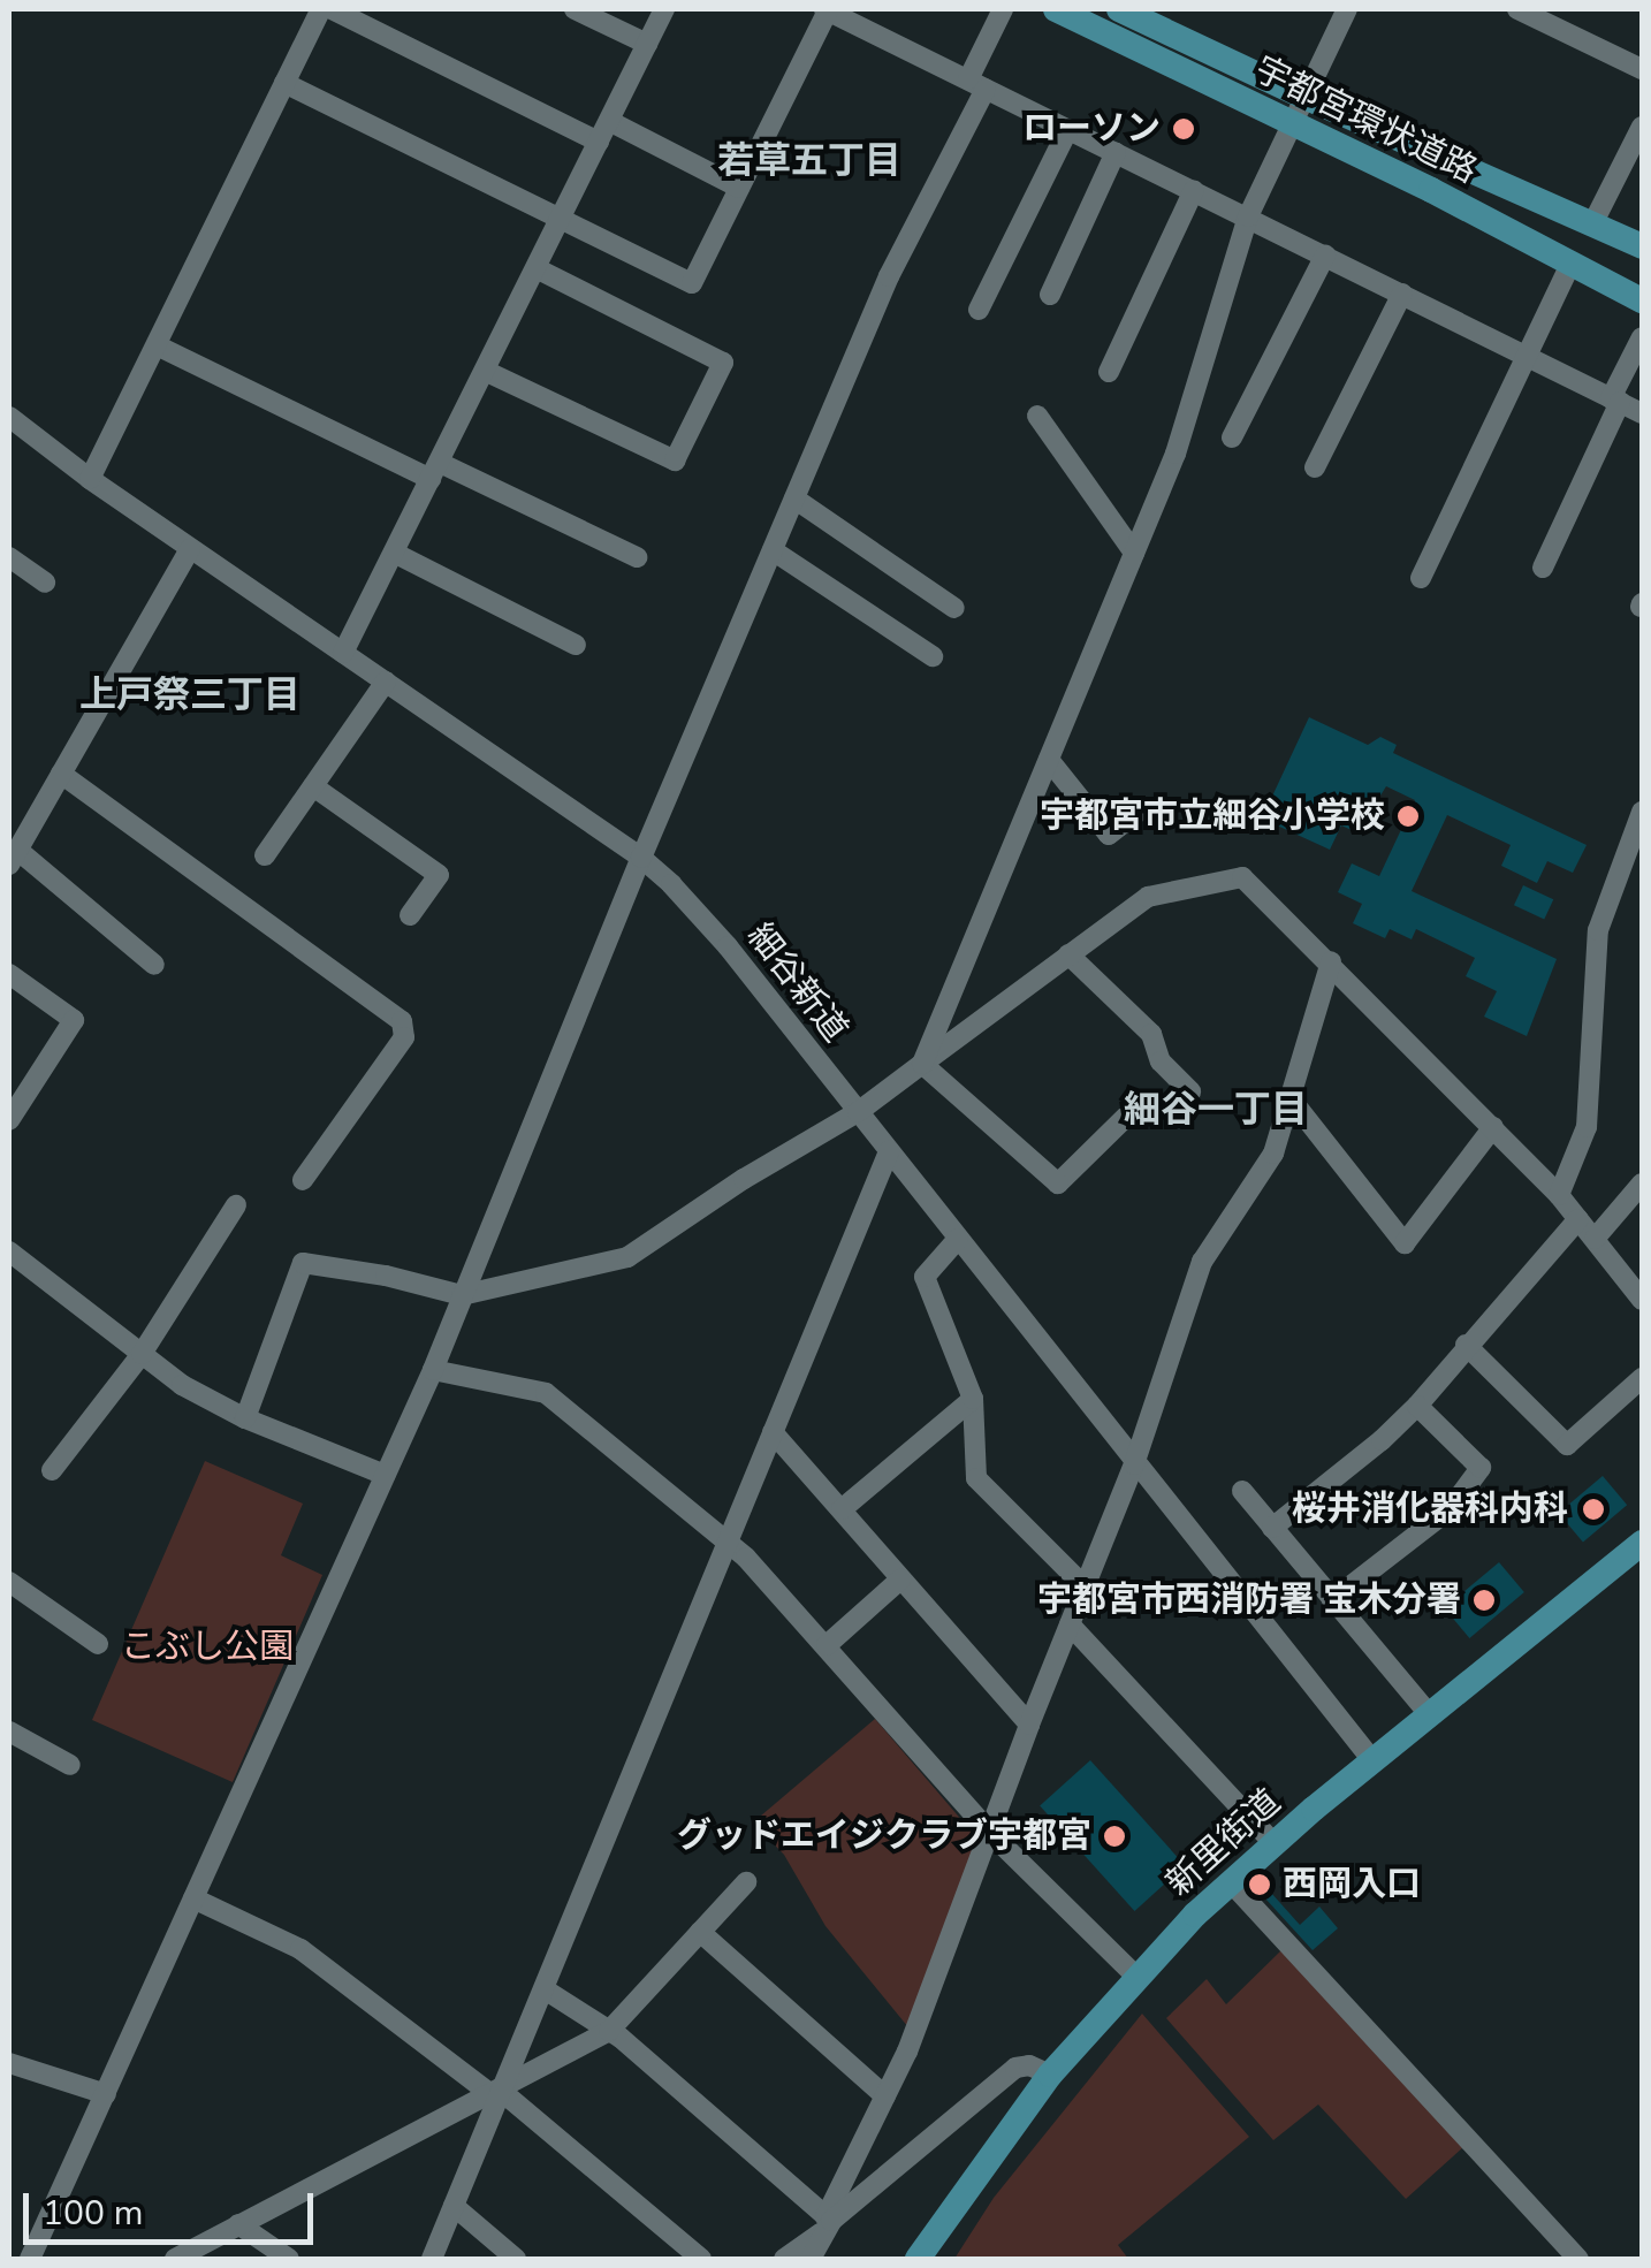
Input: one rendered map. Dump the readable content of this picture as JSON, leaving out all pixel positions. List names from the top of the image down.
{
  "streets": {
    "main road": ["宇都宮環状道路", "新里街道"],
    "street": ["細谷新道"]
  },
  "crossings": [
    ["細谷新道", "新里街道"]
  ],
  "districts": ["若草五丁目", "上戸祭三丁目", "細谷一丁目"],
  "parks": ["こぶし公園"],
  "places": [
    "ローソン",
    "宇都宮市立細谷小学校",
    "桜井消化器科内科",
    "宇都宮市西消防署 宝木分署",
    "グッドエイジクラブ宇都宮",
    "西岡入口"
  ],
  "scale_bar": "100 m"
}
